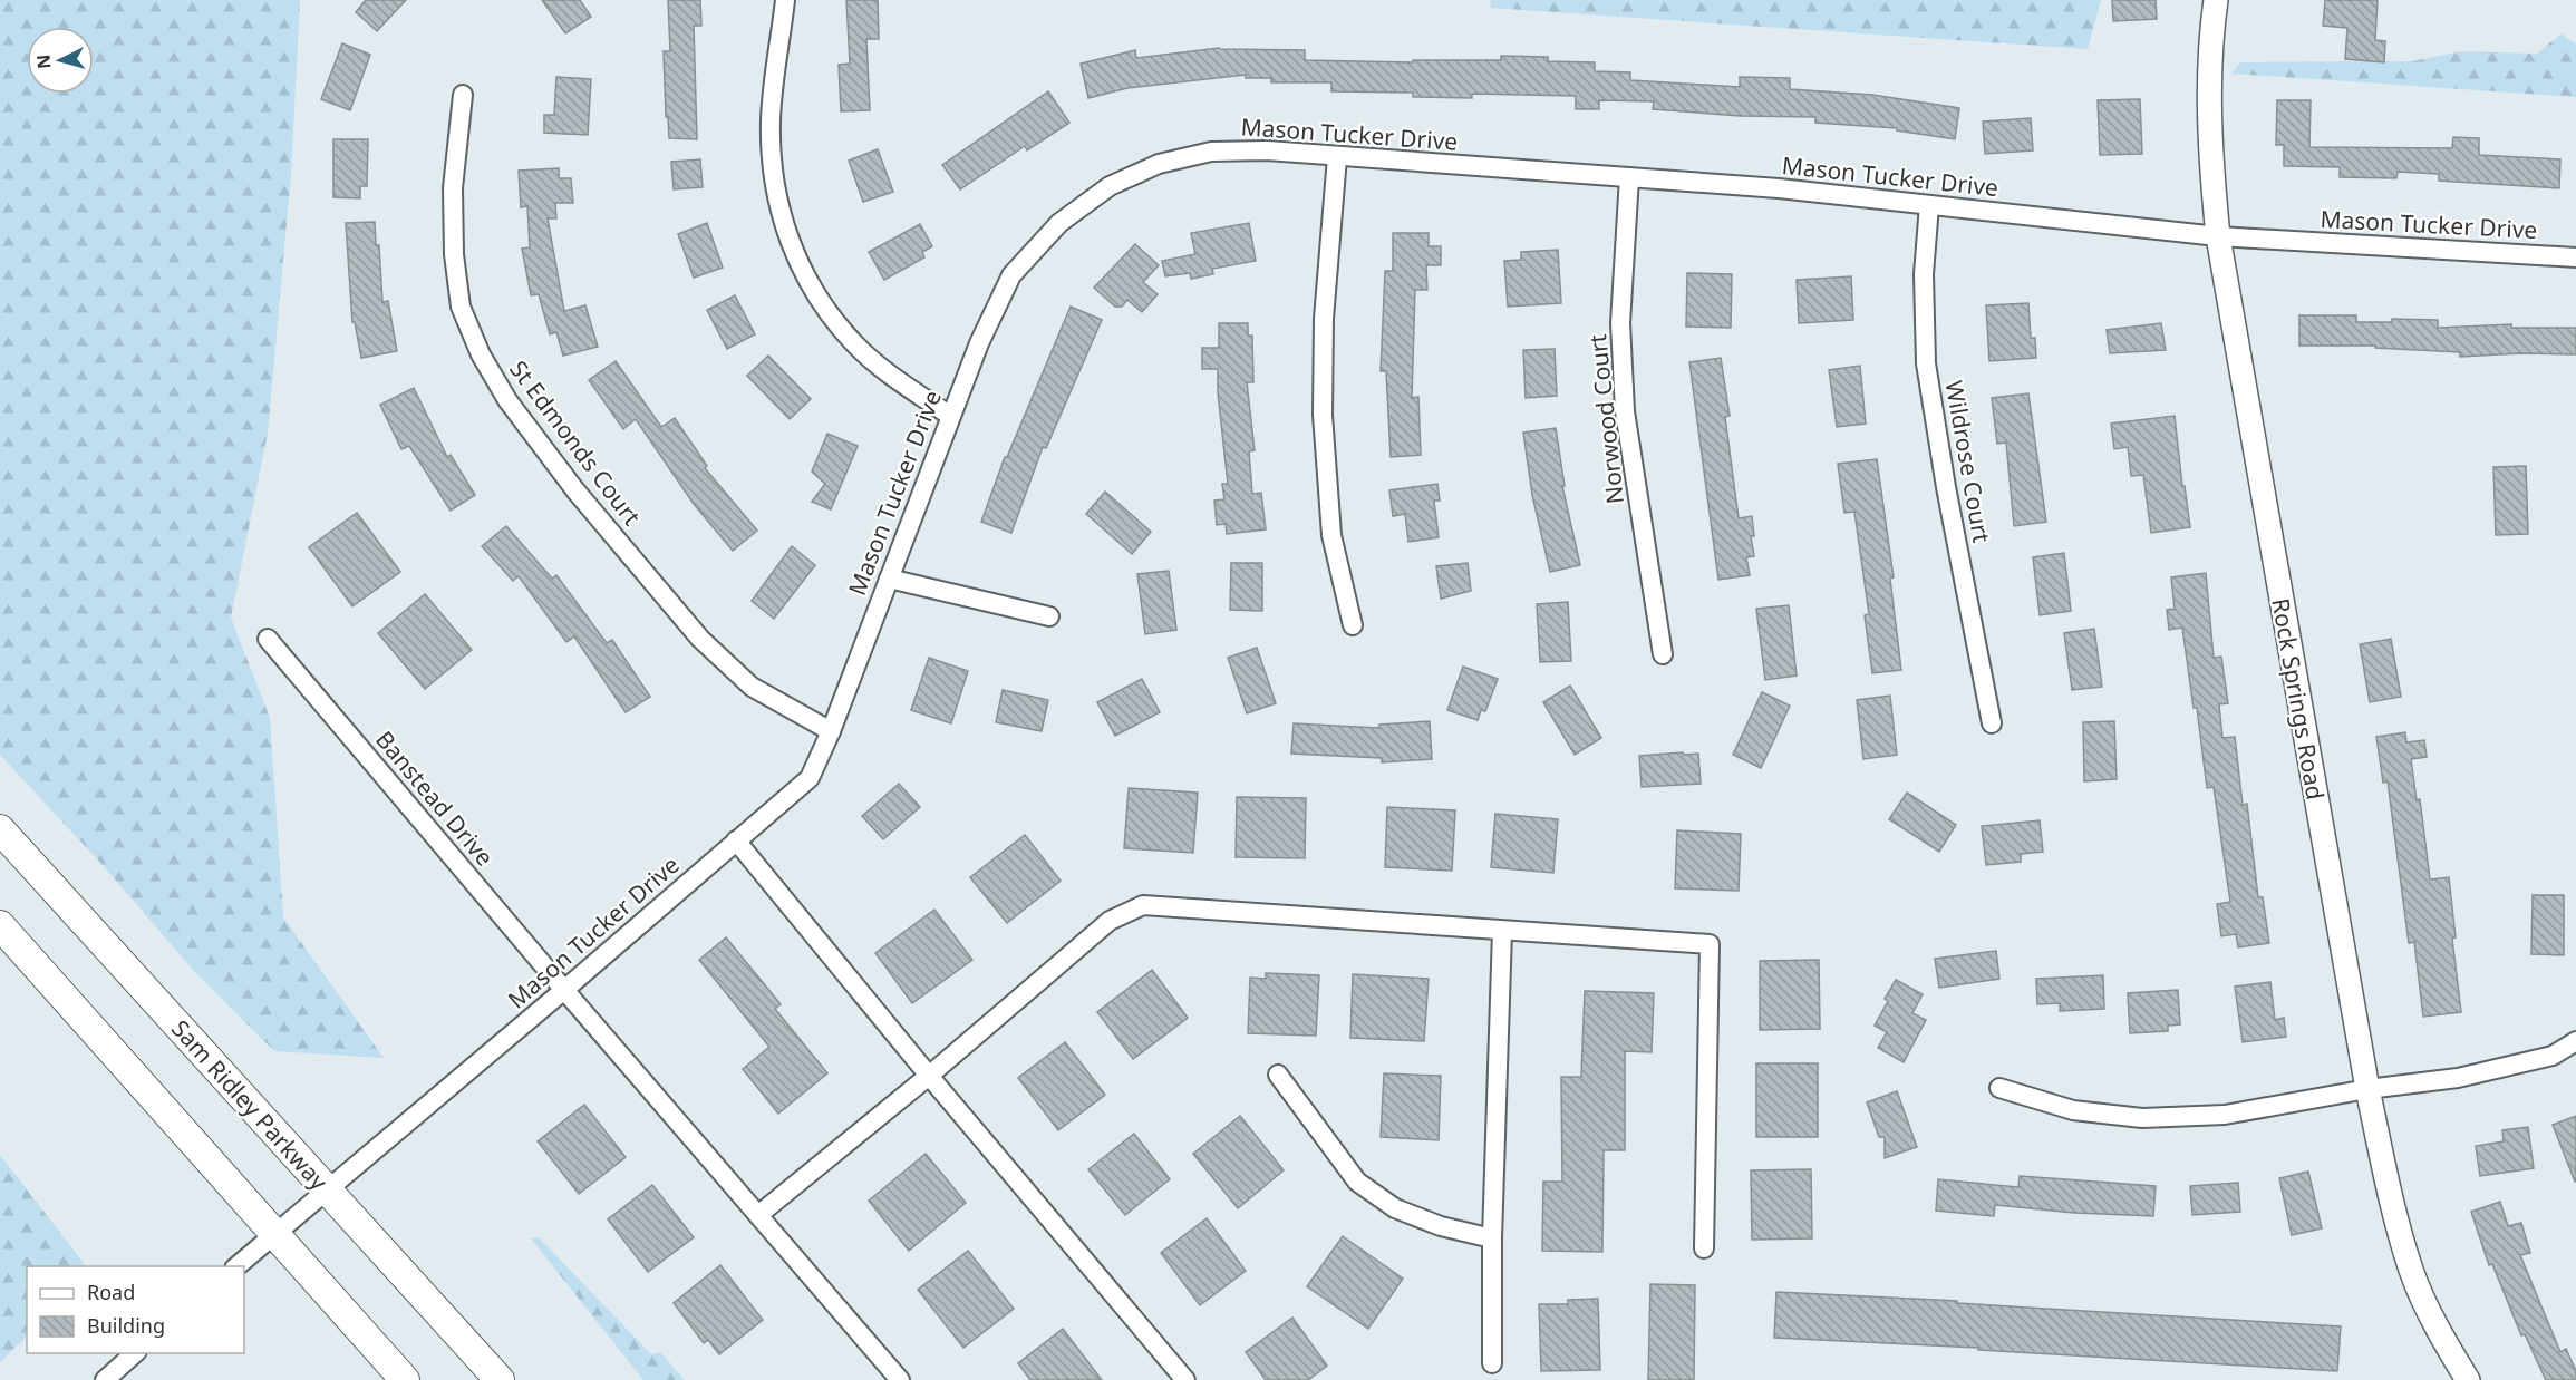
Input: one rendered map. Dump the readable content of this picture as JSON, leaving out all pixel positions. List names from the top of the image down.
{
  "streets": {
    "main road": ["Sam Ridley Parkway"],
    "street": [
      "Mason Tucker Drive",
      "Norwood Court",
      "St Edmonds Court",
      "Wildrose Court",
      "Rock Springs Road",
      "Banstead Drive"
    ]
  },
  "crossings": [
    ["Mason Tucker Drive", "Norwood Court"],
    ["Mason Tucker Drive", "St Edmonds Court"],
    ["Mason Tucker Drive", "Wildrose Court"],
    ["Mason Tucker Drive", "Rock Springs Road"],
    ["Mason Tucker Drive", "Banstead Drive"],
    ["Mason Tucker Drive", "Sam Ridley Parkway"]
  ],
  "legend": ["Road", "Building"],
  "north": "left"
}
